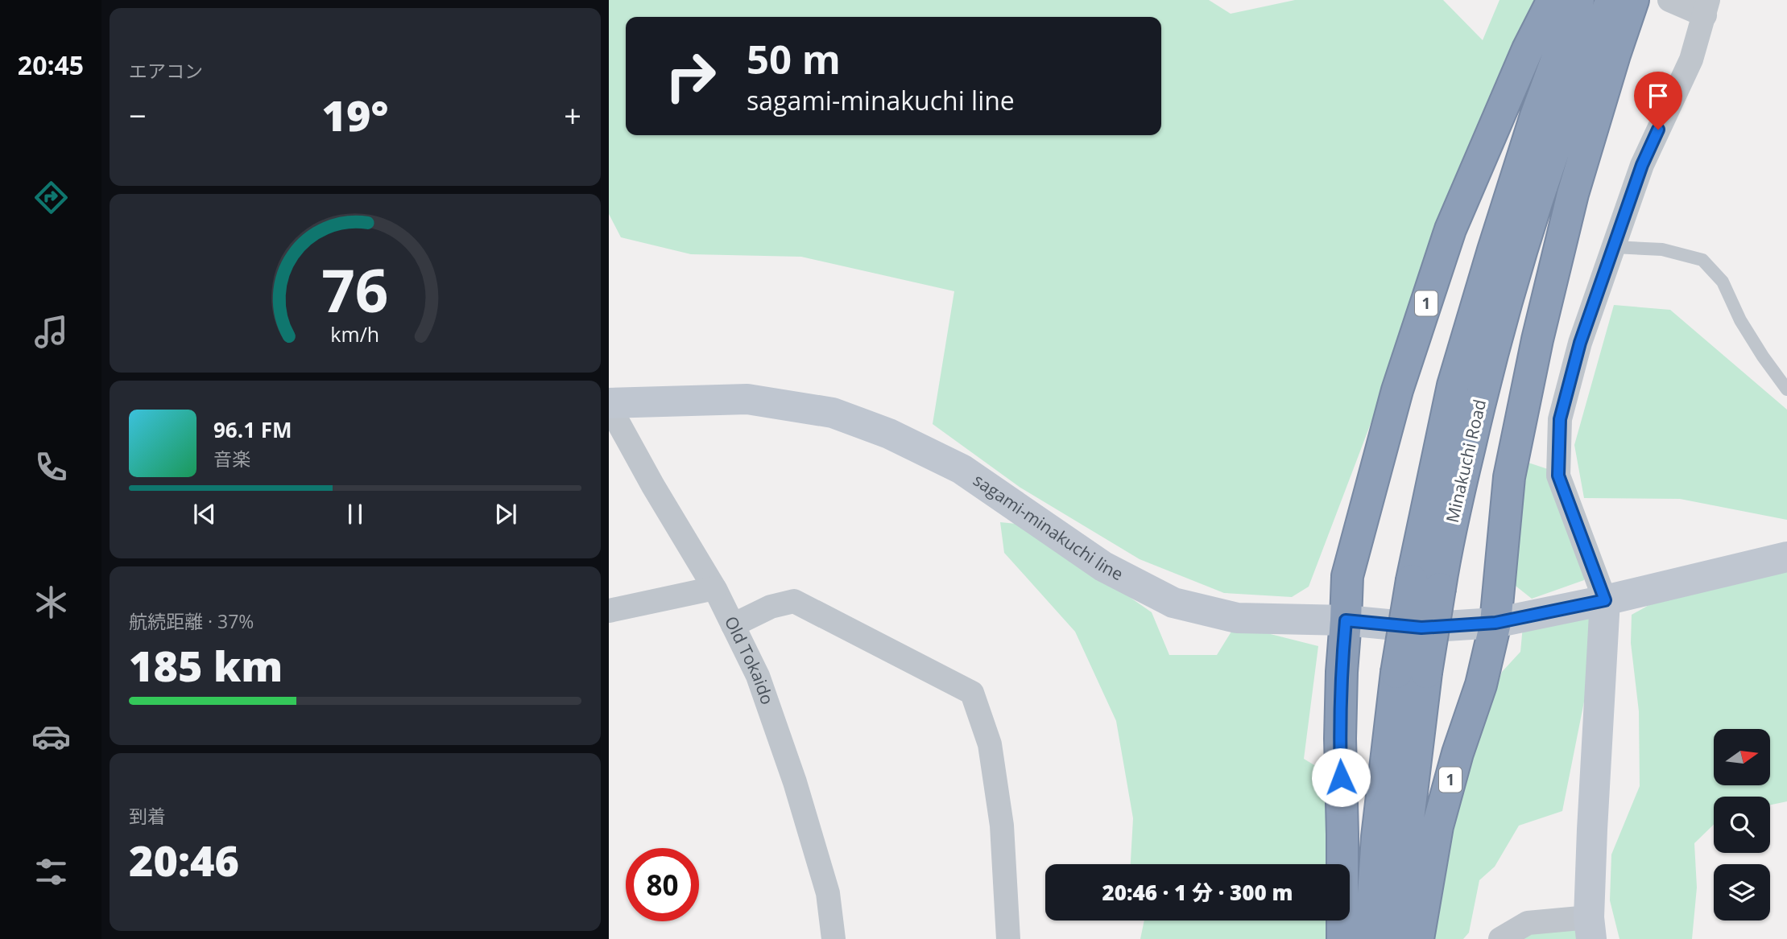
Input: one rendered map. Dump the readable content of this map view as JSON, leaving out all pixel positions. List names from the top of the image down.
{
  "streets": {
    "highway": ["1", "Minakuchi Road"],
    "main road": ["sagami-minakuchi line"],
    "street": ["Old Tokaido"]
  },
  "crossings": [
    ["1", "sagami-minakuchi line"],
    ["sagami-minakuchi line", "Old Tokaido"]
  ],
  "north": "right",
  "page": {
    "tabs": "20:45",
    "tile": [
      "エアコン",
      ["航続距離 · 37%", "185 km"],
      ["到着", "20:46"]
    ],
    "turn": ["50 m", "sagami-minakuchi line"],
    "heat": ["−", "19°", "+"],
    "song": ["96.1 FM", "音楽"],
    "limit": "80",
    "trip": "20:46 · 1 分 · 300 m",
    "gauge": ["76", "km/h"]
  }
}
